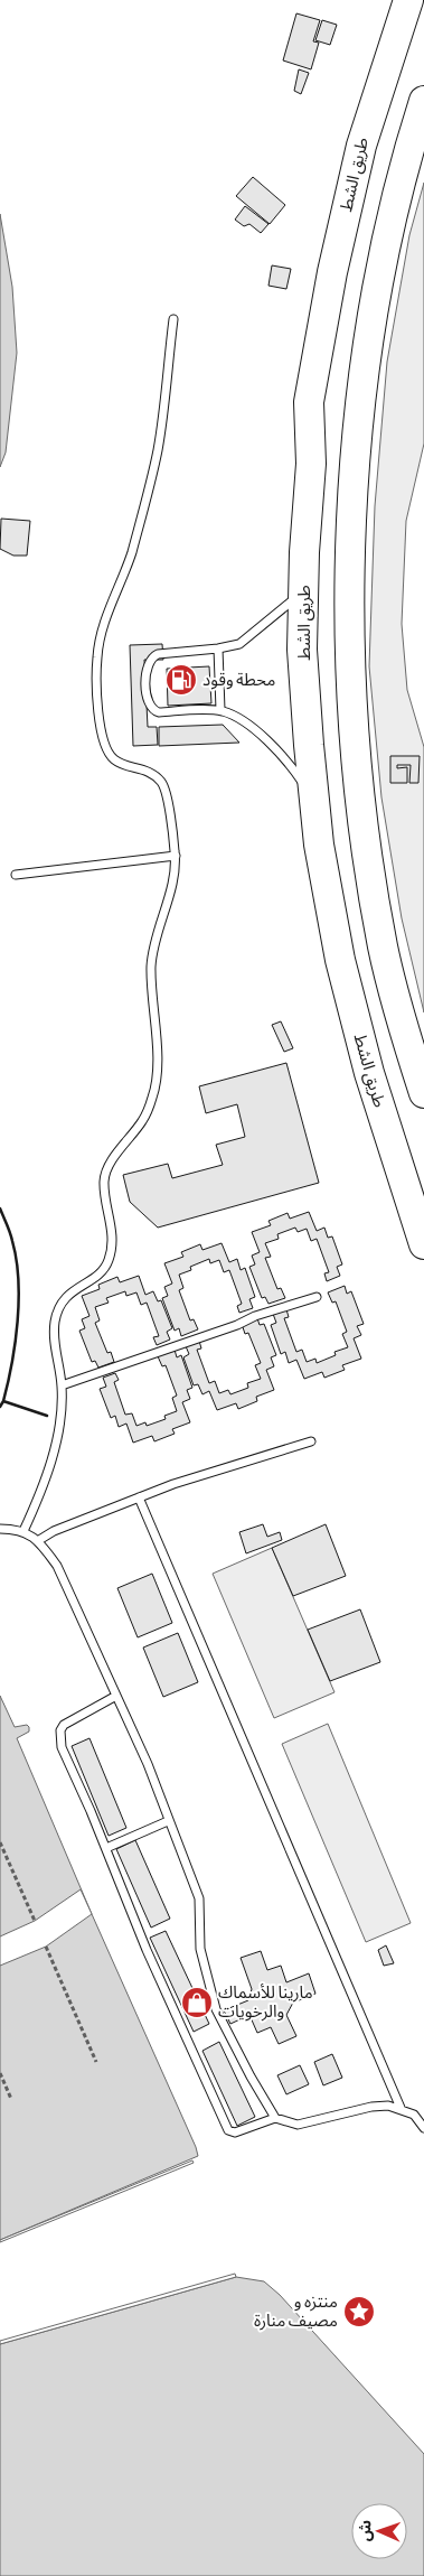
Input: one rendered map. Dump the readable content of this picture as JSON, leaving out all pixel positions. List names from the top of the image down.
{
  "streets": {
    "highway": ["طريق الشط"]
  },
  "places": {
    "fuel station": ["محطة وقود"],
    "shop": ["مارينا للأسماك والرخويات"],
    "place": ["منتزه و مصيف منارة"]
  },
  "north": "left"
}
